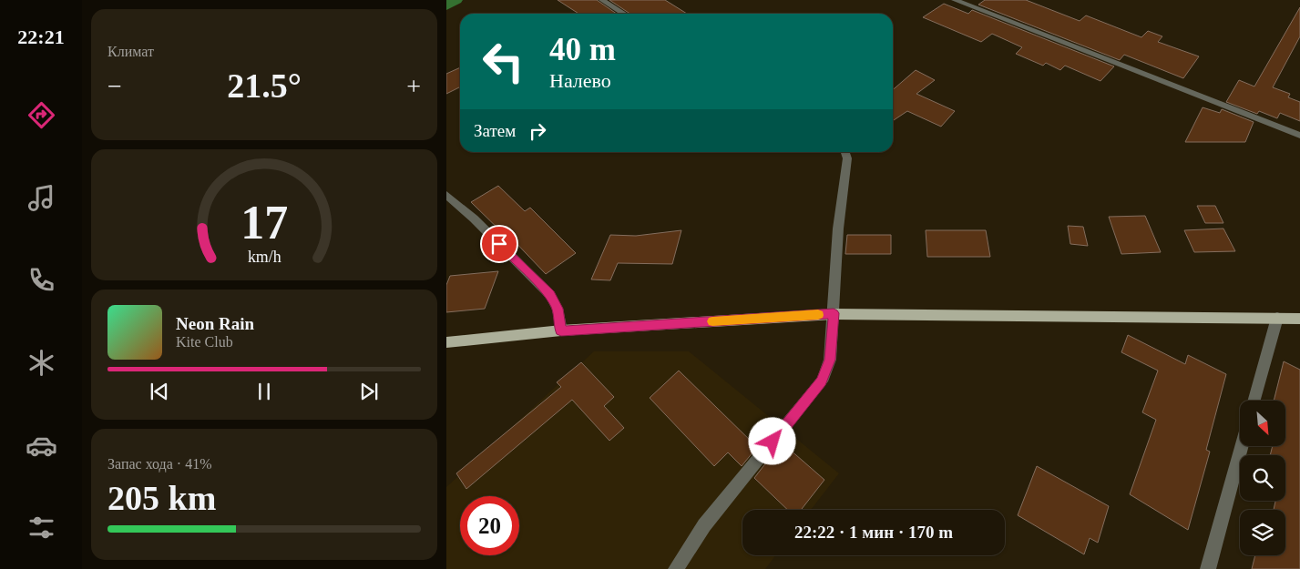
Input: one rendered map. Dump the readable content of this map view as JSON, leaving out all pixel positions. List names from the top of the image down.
{
  "north": "bottom right",
  "page": {
    "tabs": "22:21",
    "tile": [
      "Климат",
      ["Запас хода · 41%", "205 km"]
    ],
    "turn": ["40 m", "Налево"],
    "heat": ["−", "21.5°", "+"],
    "then": "Затем",
    "song": ["Neon Rain", "Kite Club"],
    "limit": "20",
    "trip": "22:22 · 1 мин · 170 m",
    "gauge": ["17", "km/h"]
  }
}
